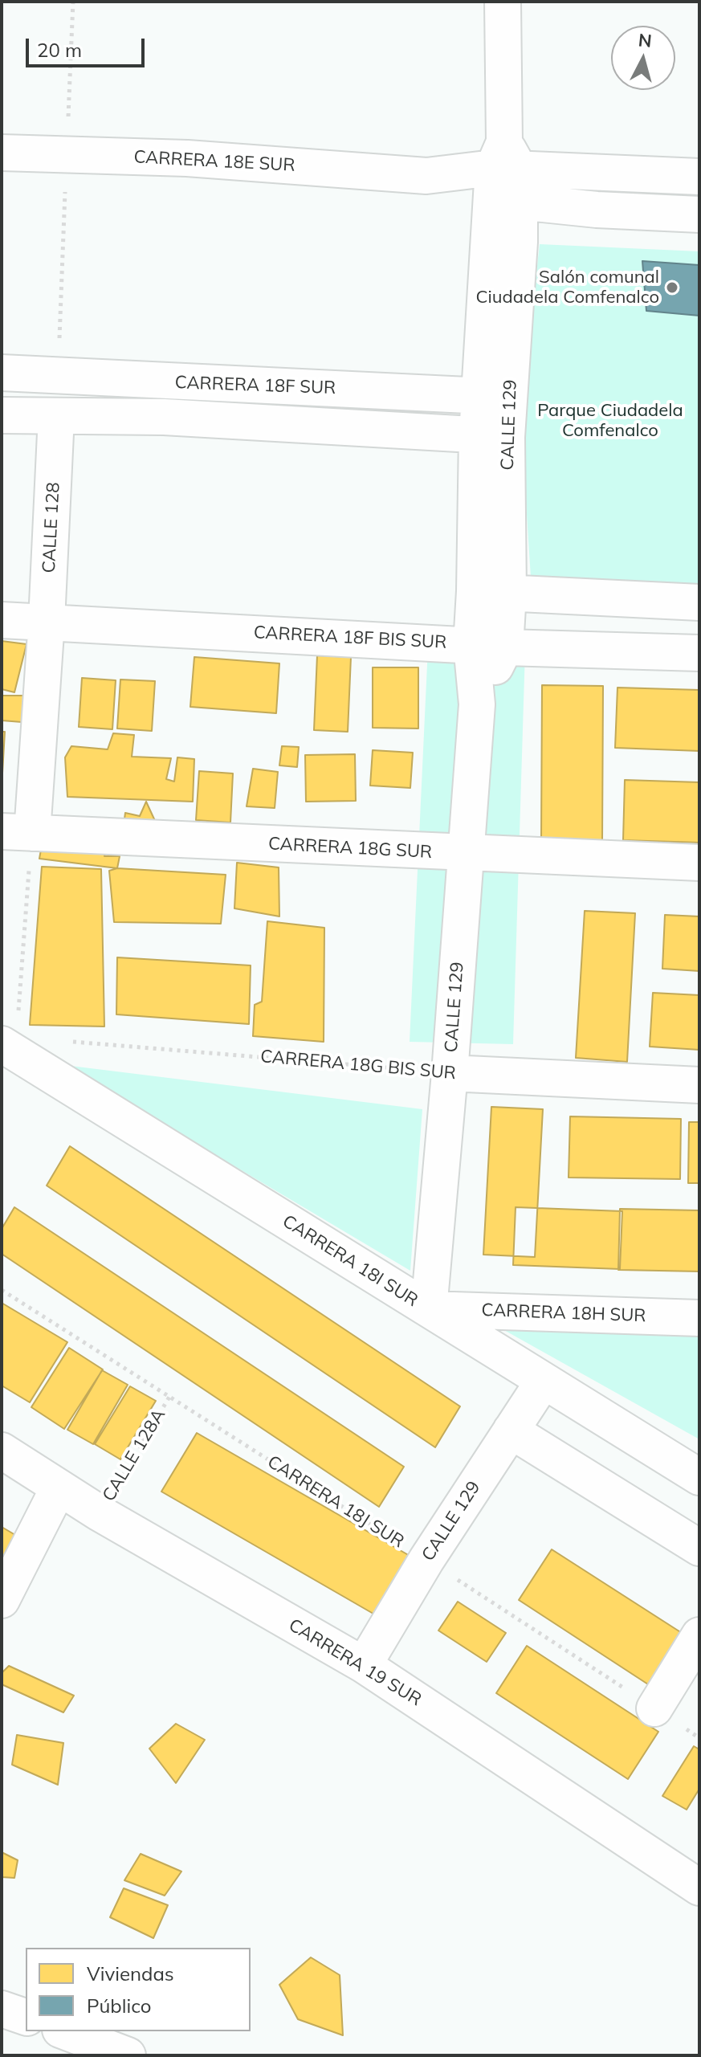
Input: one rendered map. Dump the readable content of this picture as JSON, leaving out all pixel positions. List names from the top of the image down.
{
  "streets": {
    "street": [
      "CARRERA 18E SUR",
      "CARRERA 18F SUR",
      "CALLE 129",
      "CALLE 128",
      "CARRERA 18F BIS SUR",
      "CARRERA 18G SUR",
      "CARRERA 18G BIS SUR",
      "CARRERA 18I SUR",
      "CARRERA 18H SUR",
      "CARRERA 19 SUR"
    ],
    "path": ["CALLE 128A", "CARRERA 18J SUR"]
  },
  "crossings": [
    ["CARRERA 18E SUR", "CALLE 129"],
    ["CARRERA 18F SUR", "CALLE 129"],
    ["CARRERA 18F SUR", "CALLE 128"],
    ["CALLE 129", "CARRERA 18F BIS SUR"],
    ["CALLE 129", "CARRERA 18G SUR"],
    ["CALLE 129", "CARRERA 18G BIS SUR"],
    ["CALLE 129", "CARRERA 18I SUR"],
    ["CALLE 129", "CARRERA 18H SUR"],
    ["CALLE 129", "CARRERA 18J SUR"],
    ["CALLE 129", "CARRERA 19 SUR"],
    ["CALLE 128", "CARRERA 18F BIS SUR"],
    ["CALLE 128", "CARRERA 18G SUR"],
    ["CARRERA 18I SUR", "CARRERA 18H SUR"],
    ["CALLE 128A", "CARRERA 18J SUR"],
    ["CALLE 128A", "CARRERA 19 SUR"]
  ],
  "parks": ["Parque Ciudadela Comfenalco"],
  "places": ["Salón comunal Ciudadela Comfenalco"],
  "legend": ["Viviendas", "Público"],
  "scale_bar": "20 m",
  "north": "top"
}
